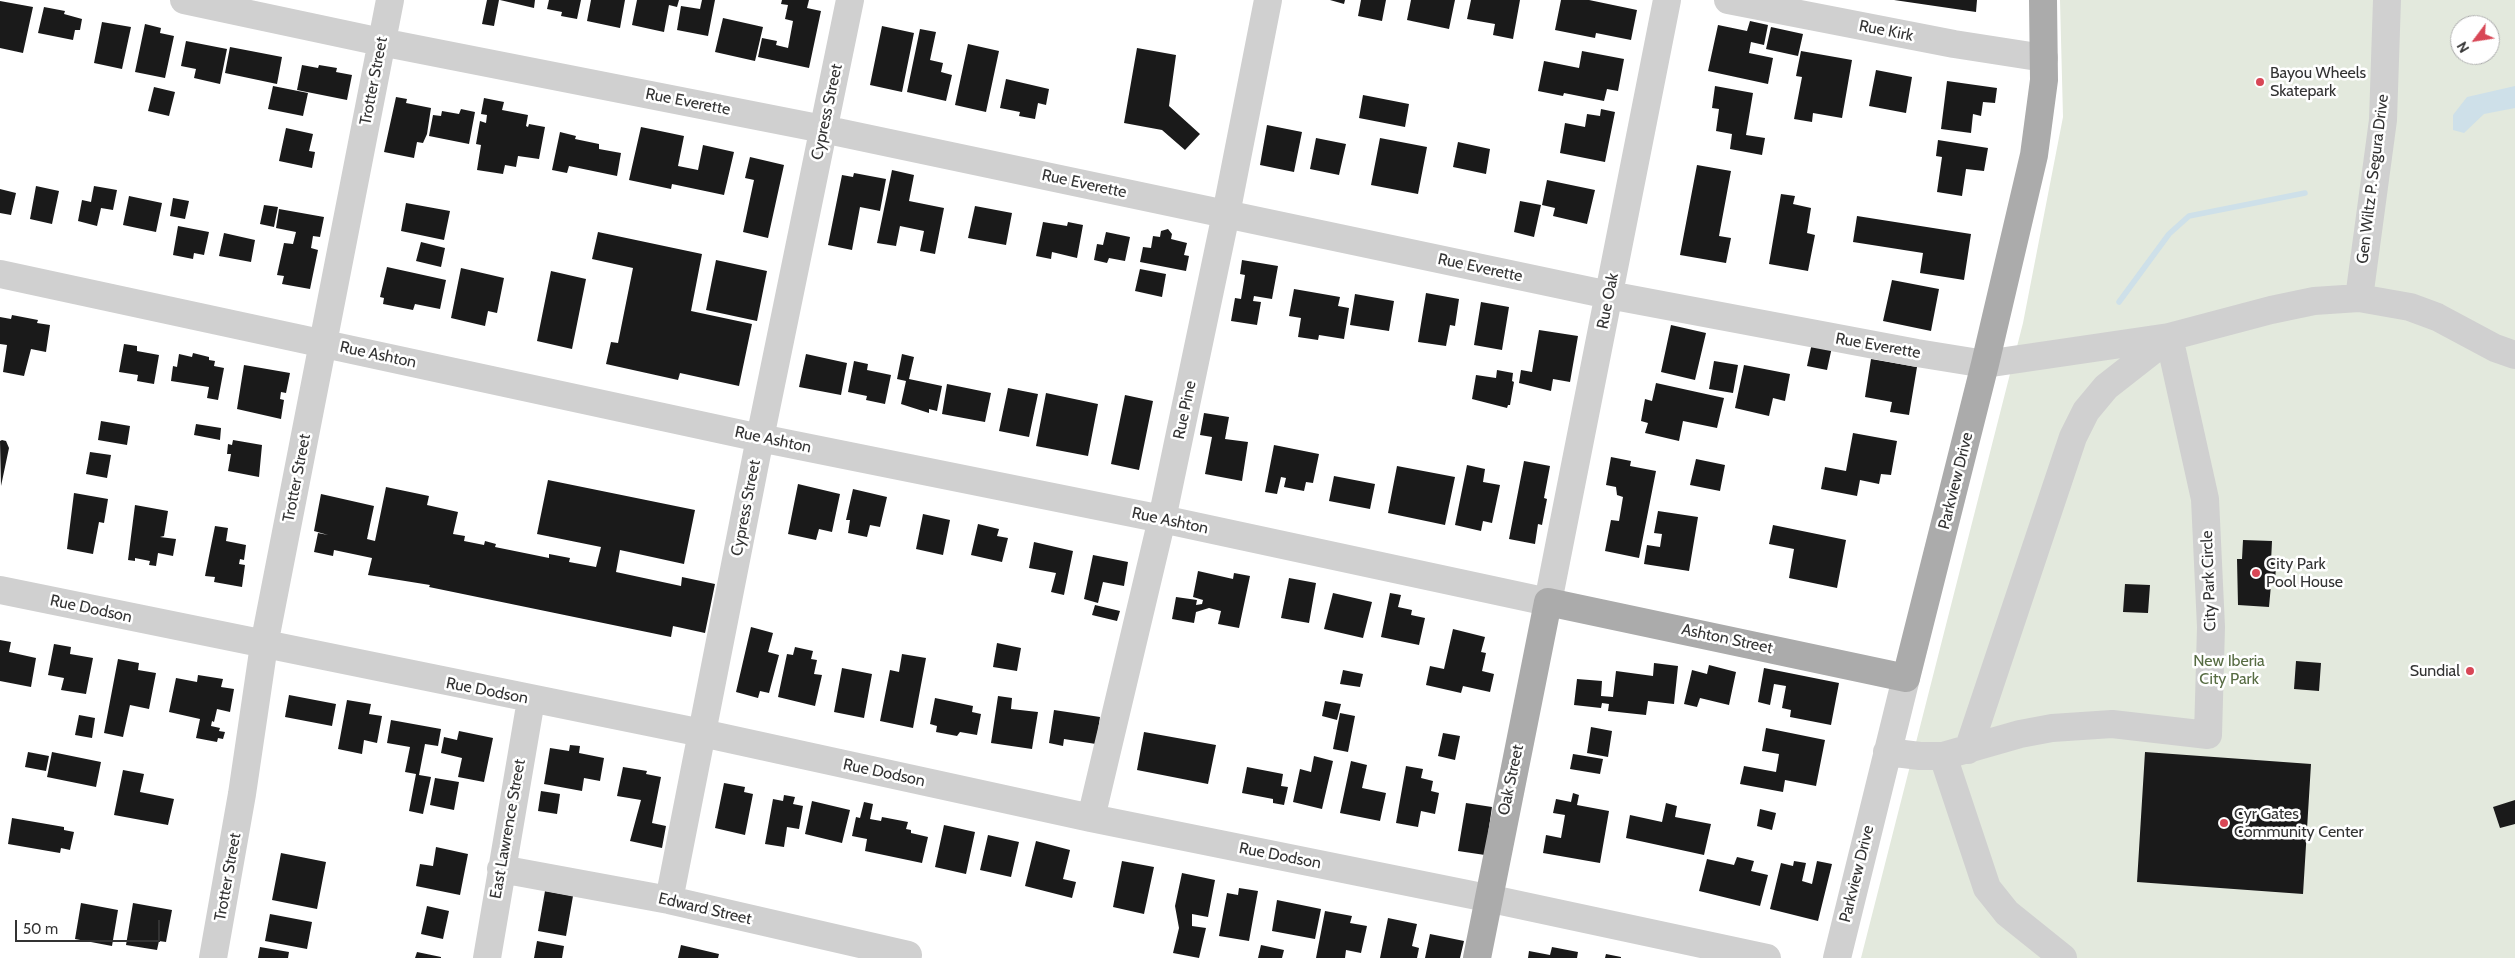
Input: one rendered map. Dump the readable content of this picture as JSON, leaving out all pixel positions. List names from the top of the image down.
{
  "streets": {
    "main road": ["Parkview Drive", "Ashton Street", "Oak Street"],
    "street": [
      "Rue Kirk",
      "Trotter Street",
      "Rue Everette",
      "Cypress Street",
      "Gen Wiltz P. Segura Drive",
      "Rue Oak",
      "Rue Ashton",
      "Rue Pine",
      "City Park Circle",
      "Rue Dodson",
      "East Lawrence Street",
      "Edward Street"
    ]
  },
  "crossings": [
    ["Rue Kirk", "Parkview Drive"],
    ["Trotter Street", "Rue Everette"],
    ["Trotter Street", "Rue Ashton"],
    ["Trotter Street", "Rue Dodson"],
    ["Rue Everette", "Cypress Street"],
    ["Rue Everette", "Rue Oak"],
    ["Rue Everette", "Rue Pine"],
    ["Rue Everette", "Parkview Drive"],
    ["Cypress Street", "Rue Ashton"],
    ["Cypress Street", "Rue Dodson"],
    ["Cypress Street", "Edward Street"],
    ["Rue Oak", "Rue Ashton"],
    ["Rue Oak", "Ashton Street"],
    ["Rue Oak", "Oak Street"],
    ["Rue Ashton", "Rue Pine"],
    ["Rue Ashton", "Ashton Street"],
    ["Rue Ashton", "Oak Street"],
    ["Rue Pine", "Rue Dodson"],
    ["Parkview Drive", "City Park Circle"],
    ["Parkview Drive", "Ashton Street"],
    ["Rue Dodson", "Oak Street"],
    ["Rue Dodson", "East Lawrence Street"],
    ["Ashton Street", "Oak Street"],
    ["East Lawrence Street", "Edward Street"]
  ],
  "parks": ["New Iberia City Park"],
  "places": [
    "Bayou Wheels Skatepark",
    "City Park Pool House",
    "Sundial",
    "Cyr Gates Community Center"
  ],
  "scale_bar": "50 m",
  "north": "bottom left"
}
